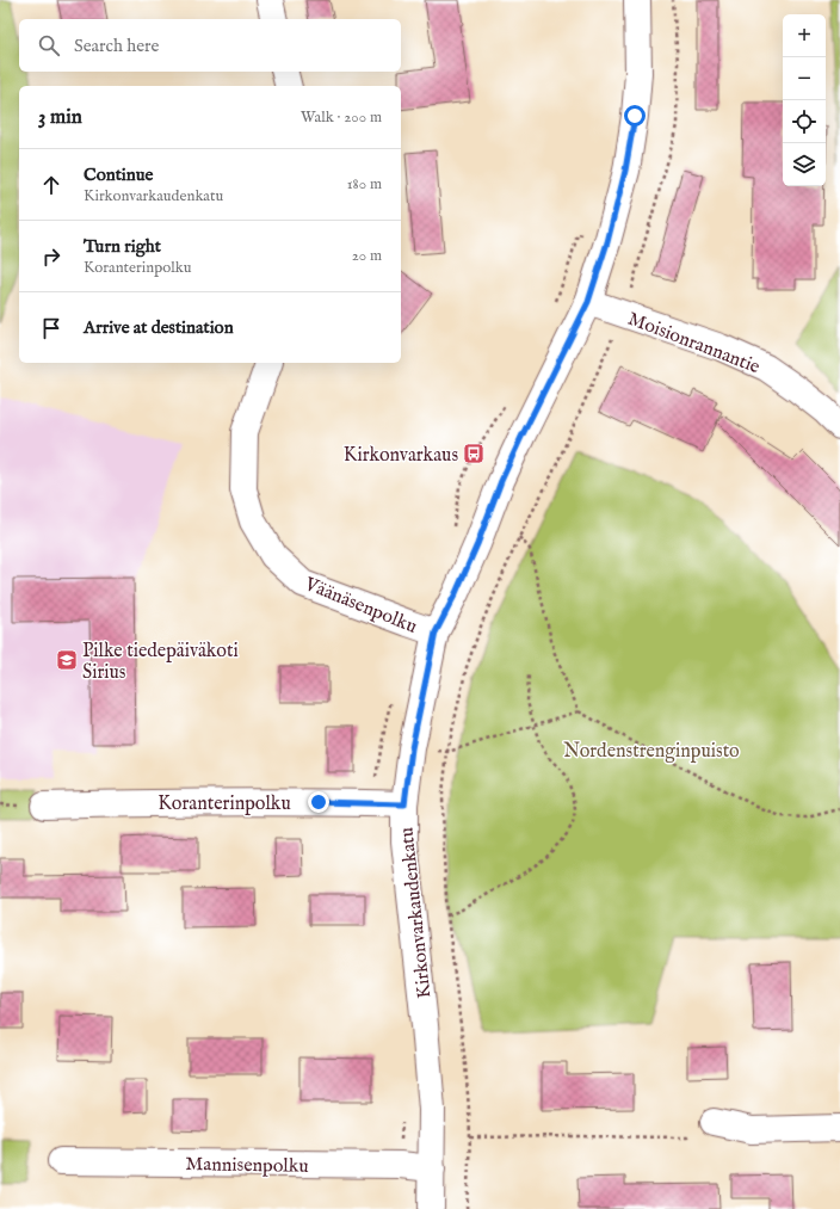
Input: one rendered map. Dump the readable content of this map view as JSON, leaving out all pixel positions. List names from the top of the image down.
{
  "streets": {
    "street": [
      "Moisionrannantie",
      "Väänäsenpolku",
      "Koranterinpolku",
      "Kirkonvarkaudenkatu",
      "Mannisenpolku"
    ]
  },
  "crossings": [
    ["Moisionrannantie", "Kirkonvarkaudenkatu"],
    ["Väänäsenpolku", "Kirkonvarkaudenkatu"],
    ["Koranterinpolku", "Kirkonvarkaudenkatu"],
    ["Kirkonvarkaudenkatu", "Mannisenpolku"]
  ],
  "parks": ["Nordenstrenginpuisto"],
  "places": {
    "bus stop": ["Kirkonvarkaus"],
    "school or university": ["Pilke tiedepäiväkoti Sirius"]
  },
  "page": {
    "map_buttons": ["+", "−"],
    "search": "Search here",
    "heading": ["3 min", "Walk · 200 m"],
    "list": [
      ["Continue", "Kirkonvarkaudenkatu", "180 m"],
      ["Turn right", "Koranterinpolku", "20 m"],
      "Arrive at destination"
    ]
  }
}
